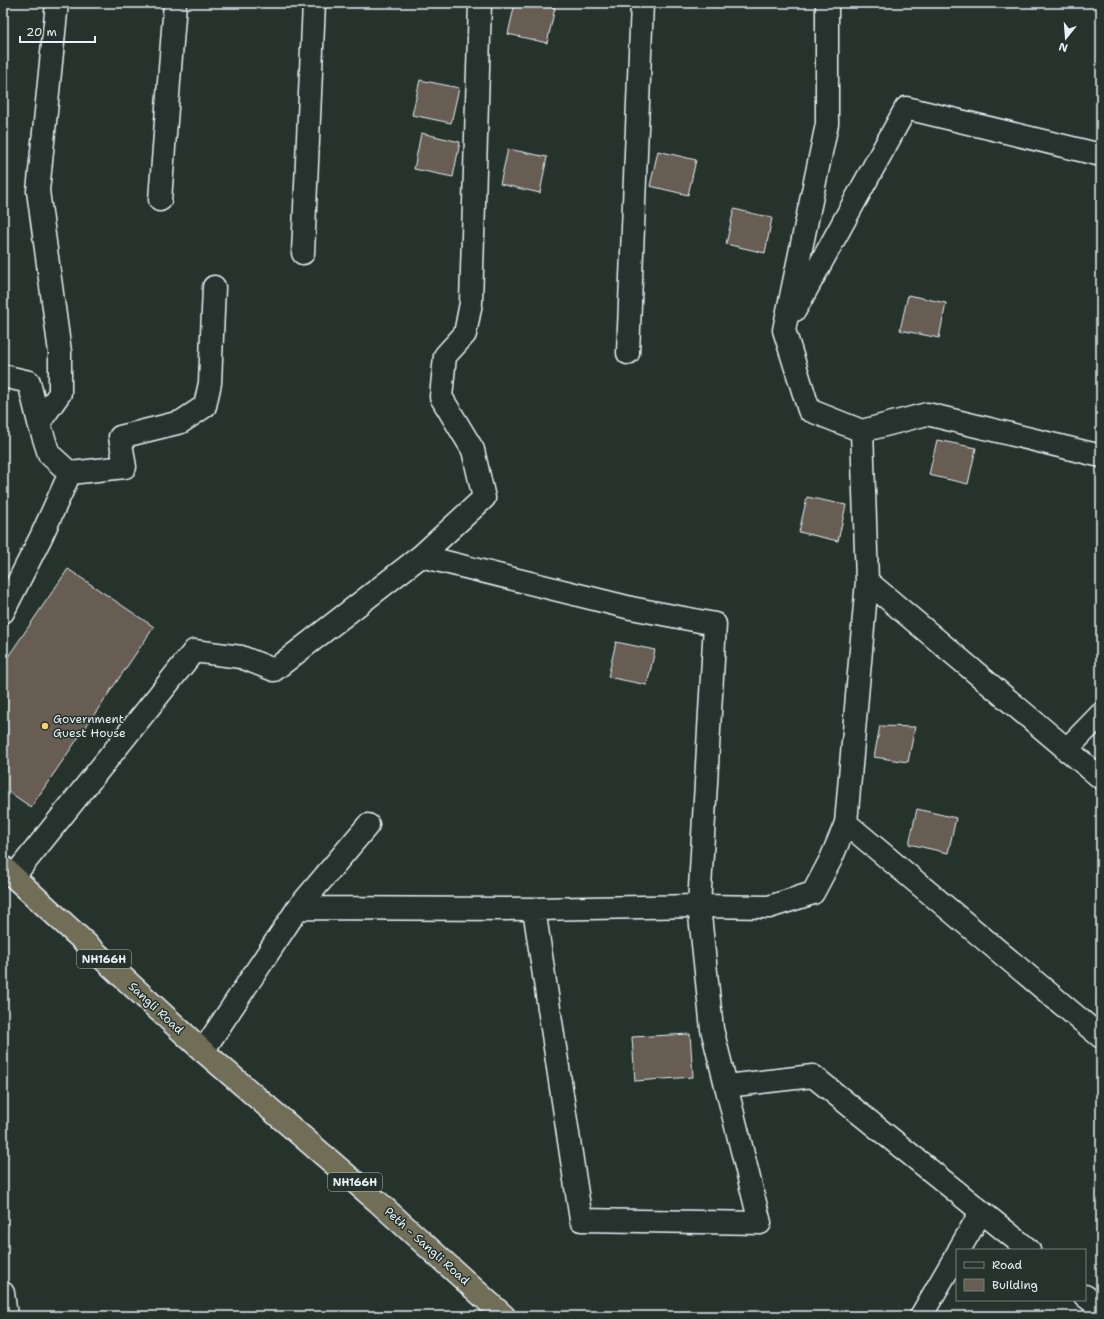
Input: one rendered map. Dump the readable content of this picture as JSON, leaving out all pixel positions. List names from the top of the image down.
{
  "streets": {
    "highway": ["NH166H", "Sangli Road", "Peth - Sangli Road"]
  },
  "crossings": [
    ["Sangli Road", "Peth - Sangli Road"]
  ],
  "places": ["Government Guest House"],
  "legend": ["Road", "Building"],
  "scale_bar": "20 m",
  "north": "bottom"
}
